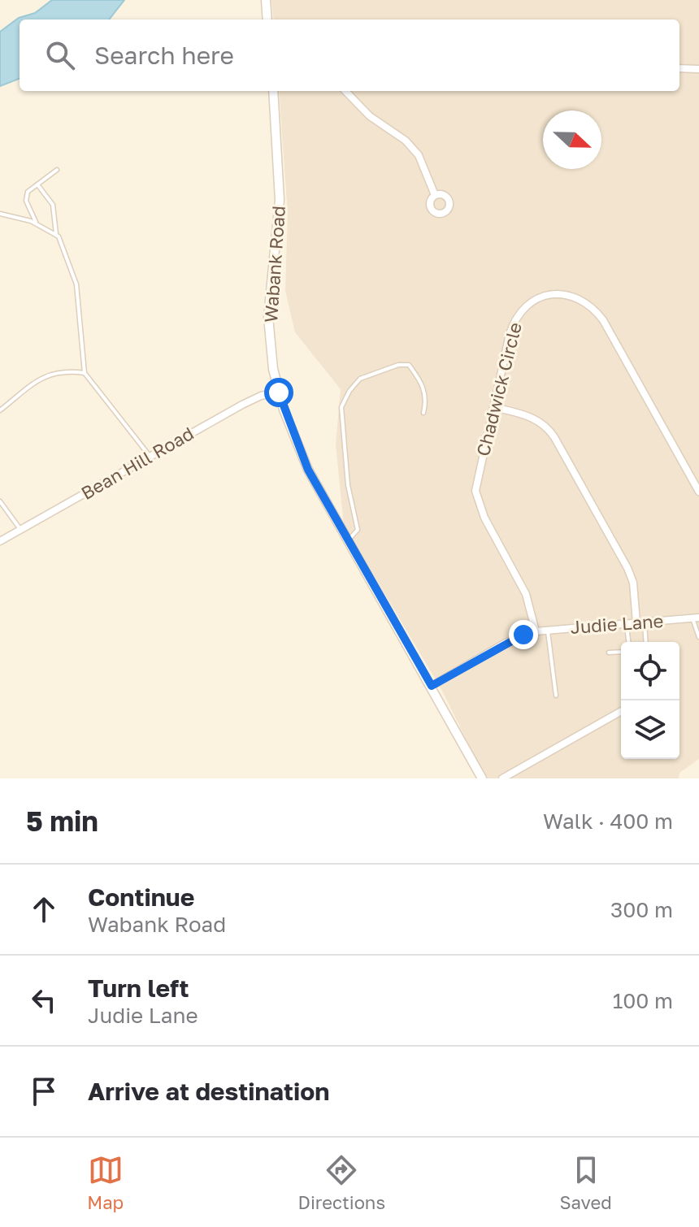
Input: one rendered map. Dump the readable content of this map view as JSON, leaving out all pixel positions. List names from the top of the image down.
{
  "streets": {
    "street": [
      "Wabank Road",
      "Chadwick Circle",
      "Bean Hill Road",
      "Judie Lane"
    ]
  },
  "crossings": [
    ["Wabank Road", "Bean Hill Road"],
    ["Wabank Road", "Judie Lane"],
    ["Chadwick Circle", "Judie Lane"]
  ],
  "north": "right",
  "page": {
    "search": "Search here",
    "heading": ["5 min", "Walk · 400 m"],
    "list": [
      ["Continue", "Wabank Road", "300 m"],
      ["Turn left", "Judie Lane", "100 m"],
      "Arrive at destination"
    ],
    "nav": ["Map", "Directions", "Saved"]
  }
}
